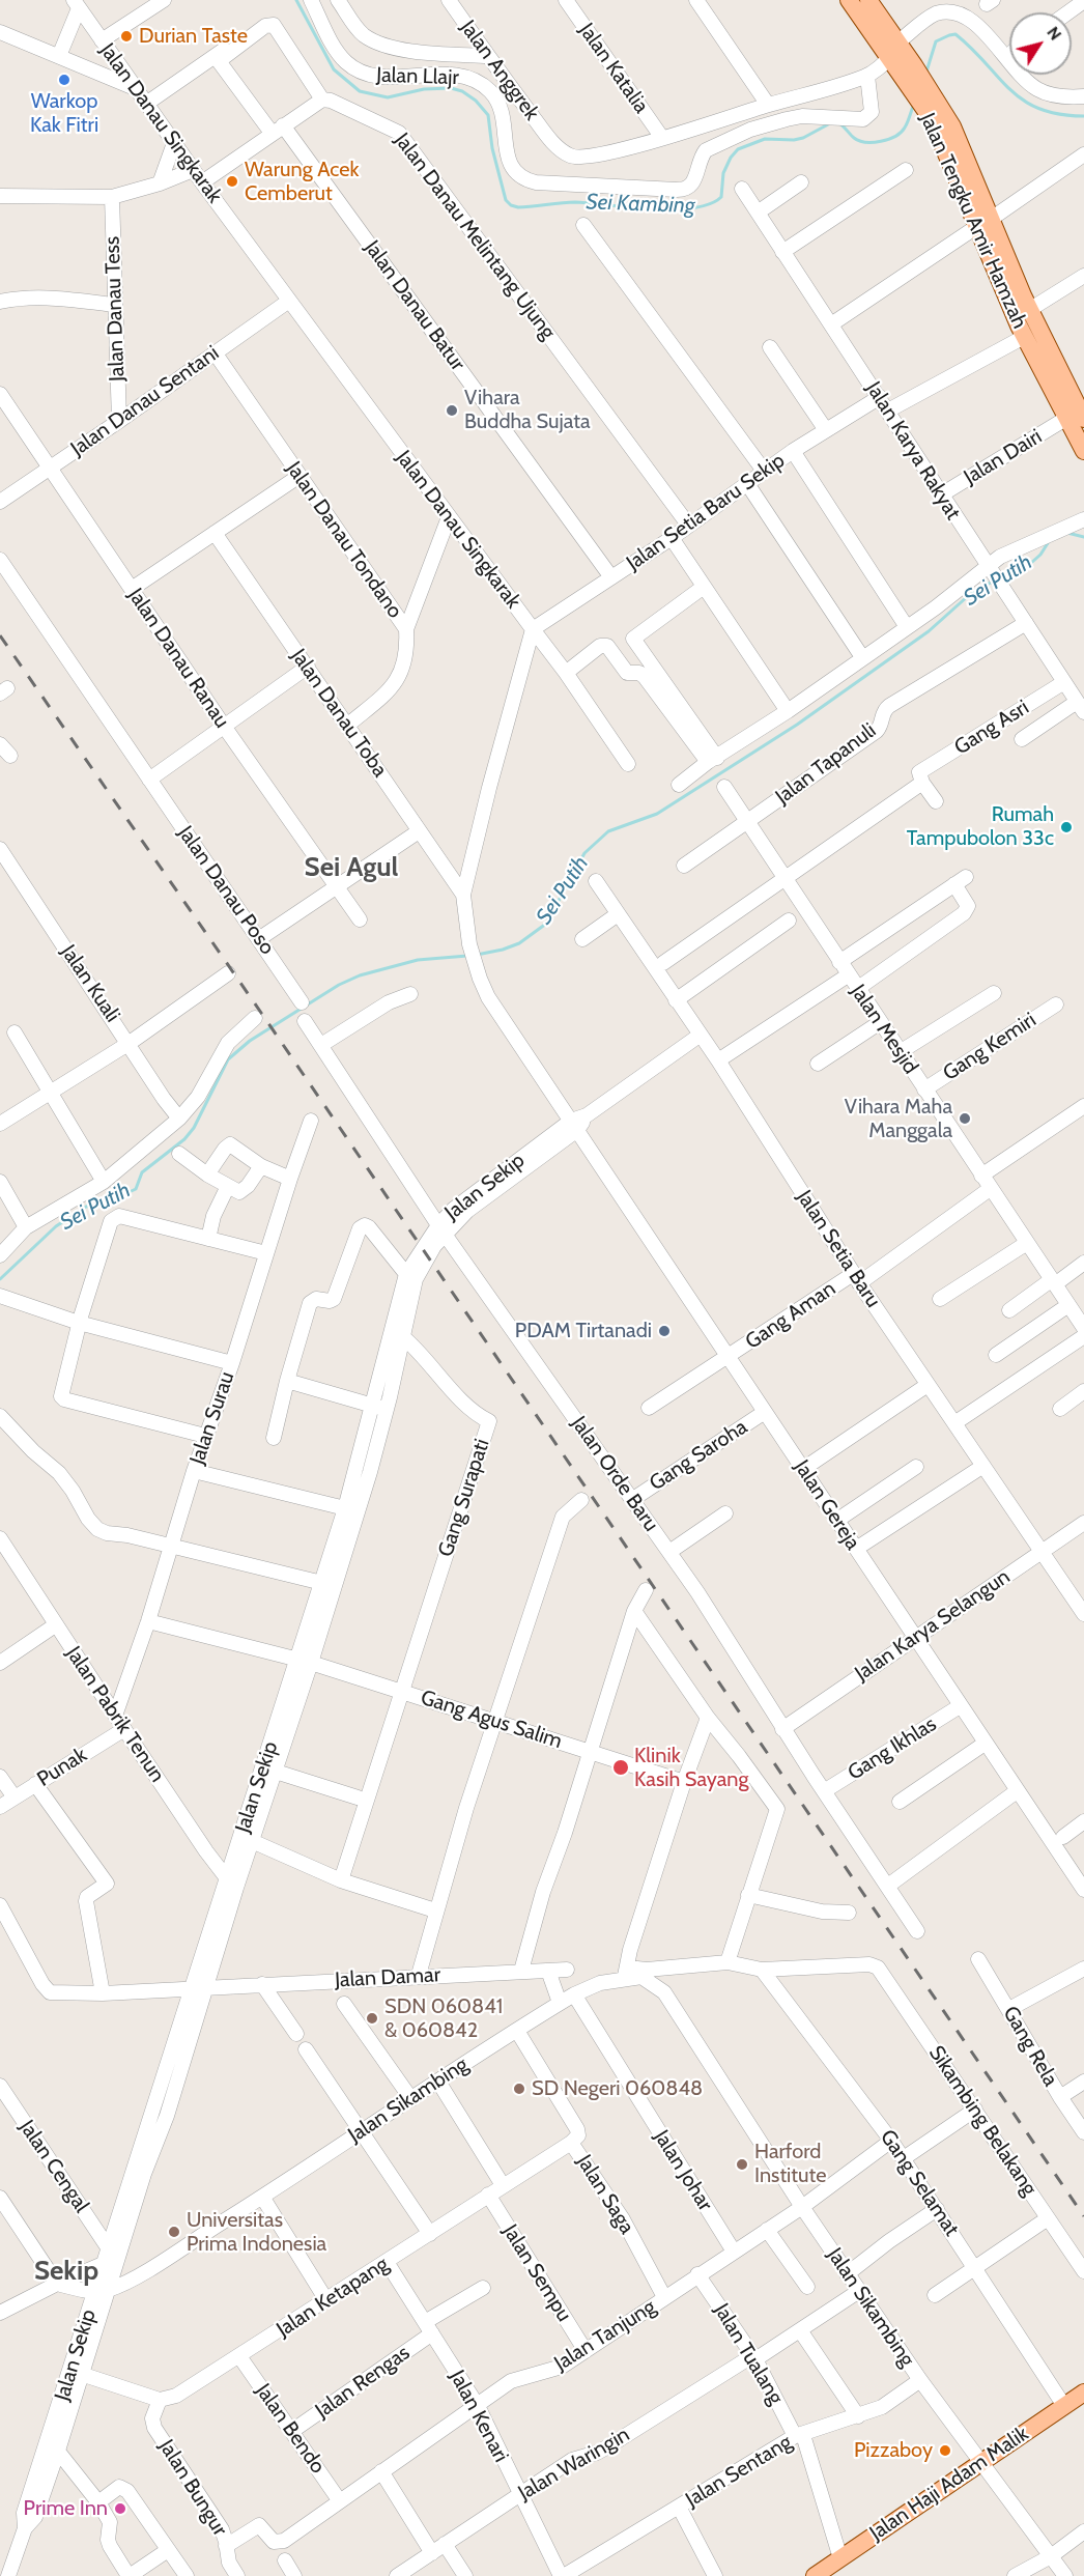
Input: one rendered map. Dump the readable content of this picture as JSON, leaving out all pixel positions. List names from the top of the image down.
{
  "streets": {
    "main road": ["Jalan Tengku Amir Hamzah", "Jalan Haji Adam Malik"],
    "street": [
      "Jalan Katalia",
      "Jalan Anggrek",
      "Jalan Llajr",
      "Jalan Danau Singkarak",
      "Jalan Danau Melintang Ujung",
      "Jalan Danau Batur",
      "Jalan Danau Tess",
      "Jalan Danau Sentani",
      "Jalan Karya Rakyat",
      "Jalan Dairi",
      "Jalan Setia Baru Sekip",
      "Jalan Danau Tondano",
      "Jalan Danau Ranau",
      "Jalan Danau Toba",
      "Gang Asri",
      "Jalan Tapanuli",
      "Jalan Danau Poso",
      "Jalan Kuali",
      "Jalan Mesjid",
      "Gang Kemiri",
      "Jalan Sekip",
      "Jalan Setia Baru",
      "Gang Aman",
      "Jalan Surau",
      "Gang Saroha",
      "Jalan Orde Baru",
      "Gang Surapati",
      "Jalan Gereja",
      "Jalan Karya Selangun",
      "Jalan Pabrik Tenun",
      "Gang Agus Salim",
      "Gang Ikhlas",
      "Punak",
      "Jalan Damar",
      "Gang Rela",
      "Jalan Sikambing",
      "Sikambing Belakang",
      "Jalan Cengal",
      "Jalan Johar",
      "Gang Selamat",
      "Jalan Saga",
      "Jalan Sempu",
      "Jalan Ketapang",
      "Jalan Tanjung",
      "Jalan Tualang",
      "Jalan Rengas",
      "Jalan Kenari",
      "Jalan Bendo",
      "Jalan Waringin",
      "Jalan Sentang",
      "Jalan Bungur"
    ]
  },
  "crossings": [
    ["Jalan Katalia", "Jalan Anggrek"],
    ["Jalan Danau Singkarak", "Jalan Danau Sentani"],
    ["Jalan Danau Singkarak", "Jalan Setia Baru Sekip"],
    ["Jalan Danau Singkarak", "Jalan Danau Toba"],
    ["Jalan Danau Singkarak", "Jalan Sekip"],
    ["Jalan Danau Singkarak", "Jalan Gereja"],
    ["Jalan Tengku Amir Hamzah", "Jalan Dairi"],
    ["Jalan Danau Melintang Ujung", "Jalan Danau Batur"],
    ["Jalan Danau Melintang Ujung", "Jalan Setia Baru Sekip"],
    ["Jalan Danau Batur", "Jalan Setia Baru Sekip"],
    ["Jalan Danau Tess", "Jalan Danau Sentani"],
    ["Jalan Danau Sentani", "Jalan Danau Tondano"],
    ["Jalan Danau Sentani", "Jalan Danau Ranau"],
    ["Jalan Karya Rakyat", "Jalan Dairi"],
    ["Jalan Karya Rakyat", "Jalan Setia Baru Sekip"],
    ["Jalan Karya Rakyat", "Gang Asri"],
    ["Jalan Karya Rakyat", "Jalan Tapanuli"],
    ["Jalan Danau Tondano", "Jalan Danau Toba"],
    ["Gang Asri", "Jalan Mesjid"],
    ["Jalan Tapanuli", "Jalan Mesjid"],
    ["Jalan Mesjid", "Gang Kemiri"],
    ["Jalan Mesjid", "Gang Aman"],
    ["Jalan Sekip", "Jalan Setia Baru"],
    ["Jalan Sekip", "Jalan Orde Baru"],
    ["Jalan Sekip", "Gang Surapati"],
    ["Jalan Sekip", "Jalan Gereja"],
    ["Jalan Sekip", "Jalan Pabrik Tenun"],
    ["Jalan Sekip", "Gang Agus Salim"],
    ["Jalan Sekip", "Jalan Damar"],
    ["Jalan Sekip", "Jalan Sikambing"],
    ["Jalan Sekip", "Jalan Cengal"],
    ["Jalan Setia Baru", "Gang Aman"],
    ["Jalan Setia Baru", "Jalan Karya Selangun"],
    ["Gang Aman", "Jalan Gereja"],
    ["Jalan Surau", "Jalan Pabrik Tenun"],
    ["Jalan Surau", "Gang Agus Salim"],
    ["Gang Saroha", "Jalan Orde Baru"],
    ["Gang Saroha", "Jalan Gereja"],
    ["Jalan Orde Baru", "Jalan Karya Selangun"],
    ["Jalan Orde Baru", "Gang Ikhlas"],
    ["Gang Surapati", "Gang Agus Salim"],
    ["Jalan Gereja", "Jalan Karya Selangun"],
    ["Jalan Gereja", "Gang Ikhlas"],
    ["Jalan Pabrik Tenun", "Punak"],
    ["Jalan Sikambing", "Jalan Johar"],
    ["Jalan Sikambing", "Jalan Saga"],
    ["Jalan Sikambing", "Jalan Tanjung"],
    ["Jalan Sikambing", "Jalan Waringin"],
    ["Jalan Sikambing", "Jalan Sentang"],
    ["Jalan Sikambing", "Jalan Haji Adam Malik"],
    ["Sikambing Belakang", "Gang Selamat"],
    ["Jalan Johar", "Jalan Tanjung"],
    ["Gang Selamat", "Jalan Tanjung"],
    ["Gang Selamat", "Jalan Haji Adam Malik"],
    ["Jalan Saga", "Jalan Ketapang"],
    ["Jalan Saga", "Jalan Tanjung"],
    ["Jalan Sempu", "Jalan Ketapang"],
    ["Jalan Sempu", "Jalan Tanjung"],
    ["Jalan Ketapang", "Jalan Kenari"],
    ["Jalan Ketapang", "Jalan Bendo"],
    ["Jalan Ketapang", "Jalan Bungur"],
    ["Jalan Tanjung", "Jalan Tualang"],
    ["Jalan Tanjung", "Jalan Kenari"],
    ["Jalan Tanjung", "Jalan Bendo"],
    ["Jalan Tanjung", "Jalan Bungur"],
    ["Jalan Tualang", "Jalan Waringin"],
    ["Jalan Tualang", "Jalan Sentang"],
    ["Jalan Tualang", "Jalan Haji Adam Malik"],
    ["Jalan Rengas", "Jalan Kenari"],
    ["Jalan Rengas", "Jalan Bendo"],
    ["Jalan Kenari", "Jalan Waringin"],
    ["Jalan Kenari", "Jalan Sentang"]
  ],
  "districts": ["Sei Agul", "Sekip"],
  "water": ["Sei Kambing", "Sei Putih"],
  "places": [
    "Durian Taste",
    "Warkop Kak Fitri",
    "Warung Acek Cemberut",
    "Vihara Buddha Sujata",
    "Rumah Tampubolon 33c",
    "Vihara Maha Manggala",
    "PDAM Tirtanadi",
    "Klinik Kasih Sayang",
    "SDN 060841 & 060842",
    "SD Negeri 060848",
    "Harford Institute",
    "Universitas Prima Indonesia",
    "Pizzaboy",
    "Prime Inn"
  ],
  "north": "top right"
}
